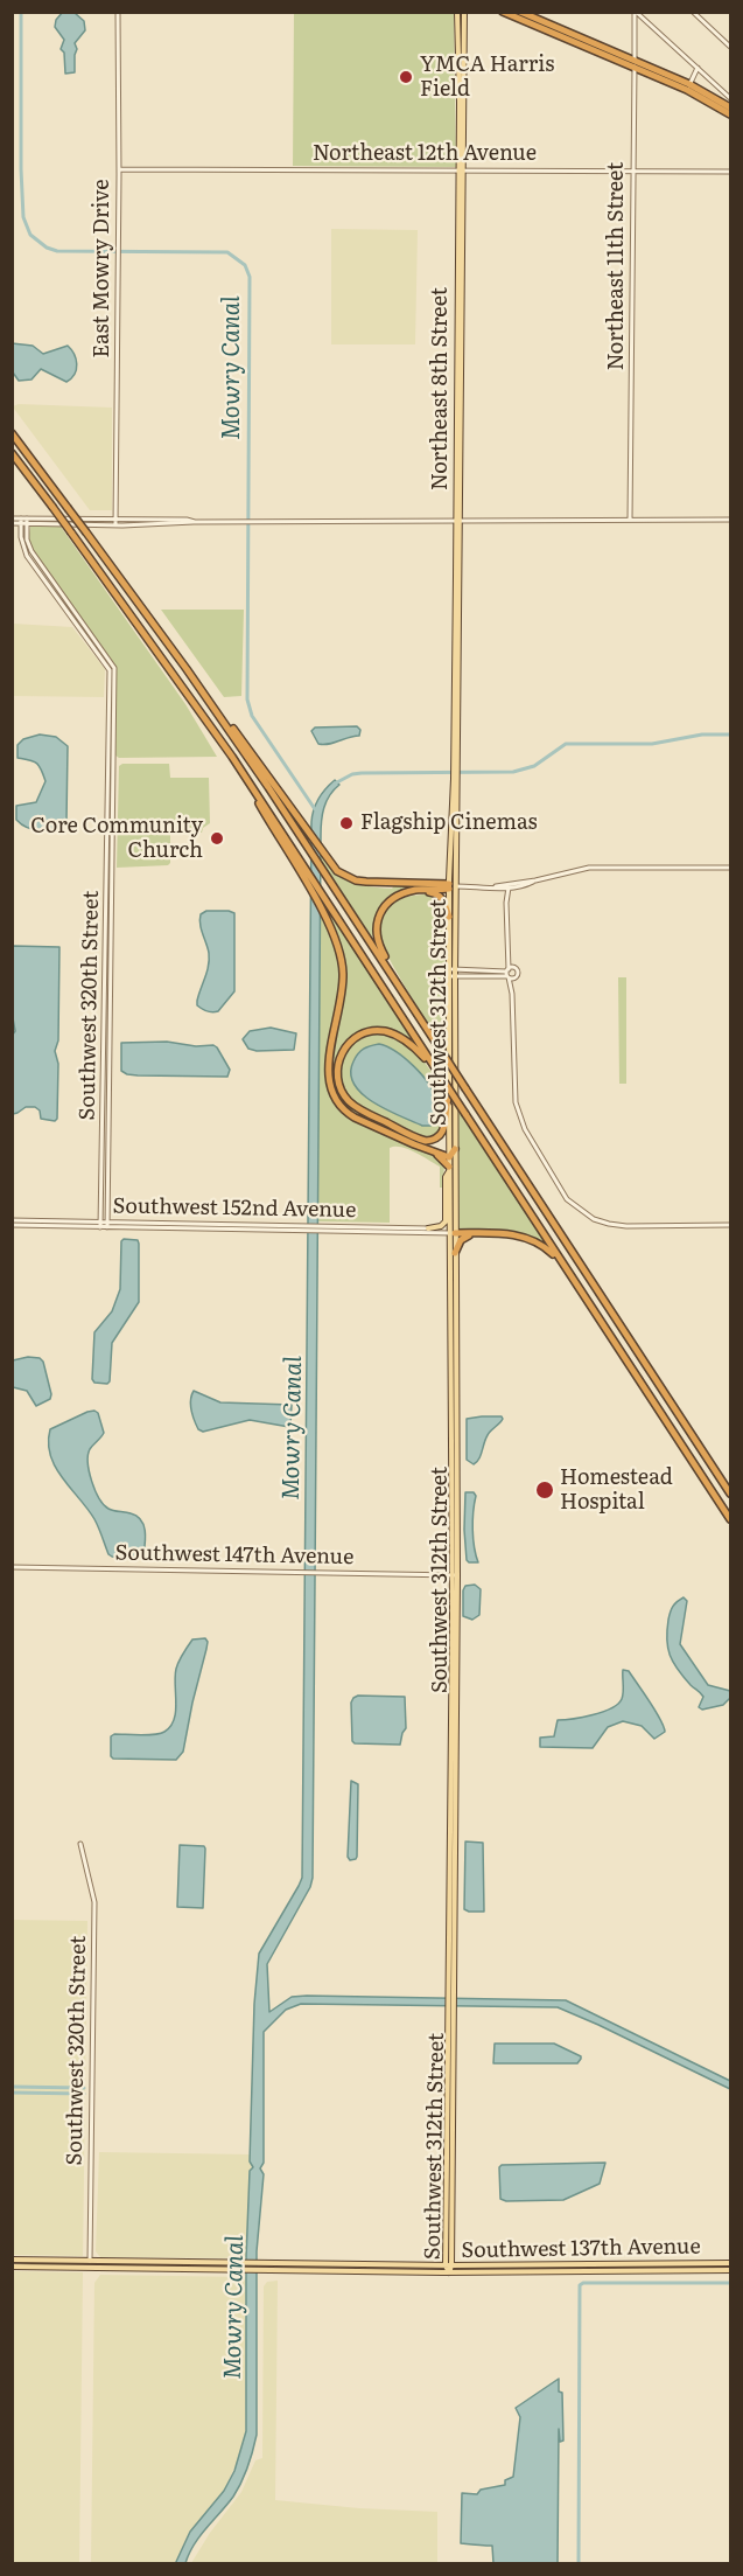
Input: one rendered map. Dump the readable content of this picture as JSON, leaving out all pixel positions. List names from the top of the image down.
{
  "streets": {
    "main road": ["Northeast 8th Street", "Southwest 312th Street", "Southwest 137th Avenue"],
    "street": [
      "Northeast 12th Avenue",
      "Northeast 11th Street",
      "East Mowry Drive",
      "Southwest 320th Street",
      "Southwest 152nd Avenue",
      "Southwest 147th Avenue"
    ]
  },
  "crossings": [
    ["Northeast 12th Avenue", "Northeast 11th Street"],
    ["Northeast 12th Avenue", "East Mowry Drive"],
    ["Northeast 12th Avenue", "Northeast 8th Street"],
    ["Northeast 8th Street", "Southwest 312th Street"],
    ["Southwest 320th Street", "Southwest 152nd Avenue"],
    ["Southwest 320th Street", "Southwest 137th Avenue"],
    ["Southwest 312th Street", "Southwest 152nd Avenue"],
    ["Southwest 312th Street", "Southwest 147th Avenue"],
    ["Southwest 312th Street", "Southwest 137th Avenue"]
  ],
  "water": ["Mowry Canal"],
  "places": [
    "YMCA Harris Field",
    "Flagship Cinemas",
    "Core Community Church",
    "Homestead Hospital"
  ]
}
